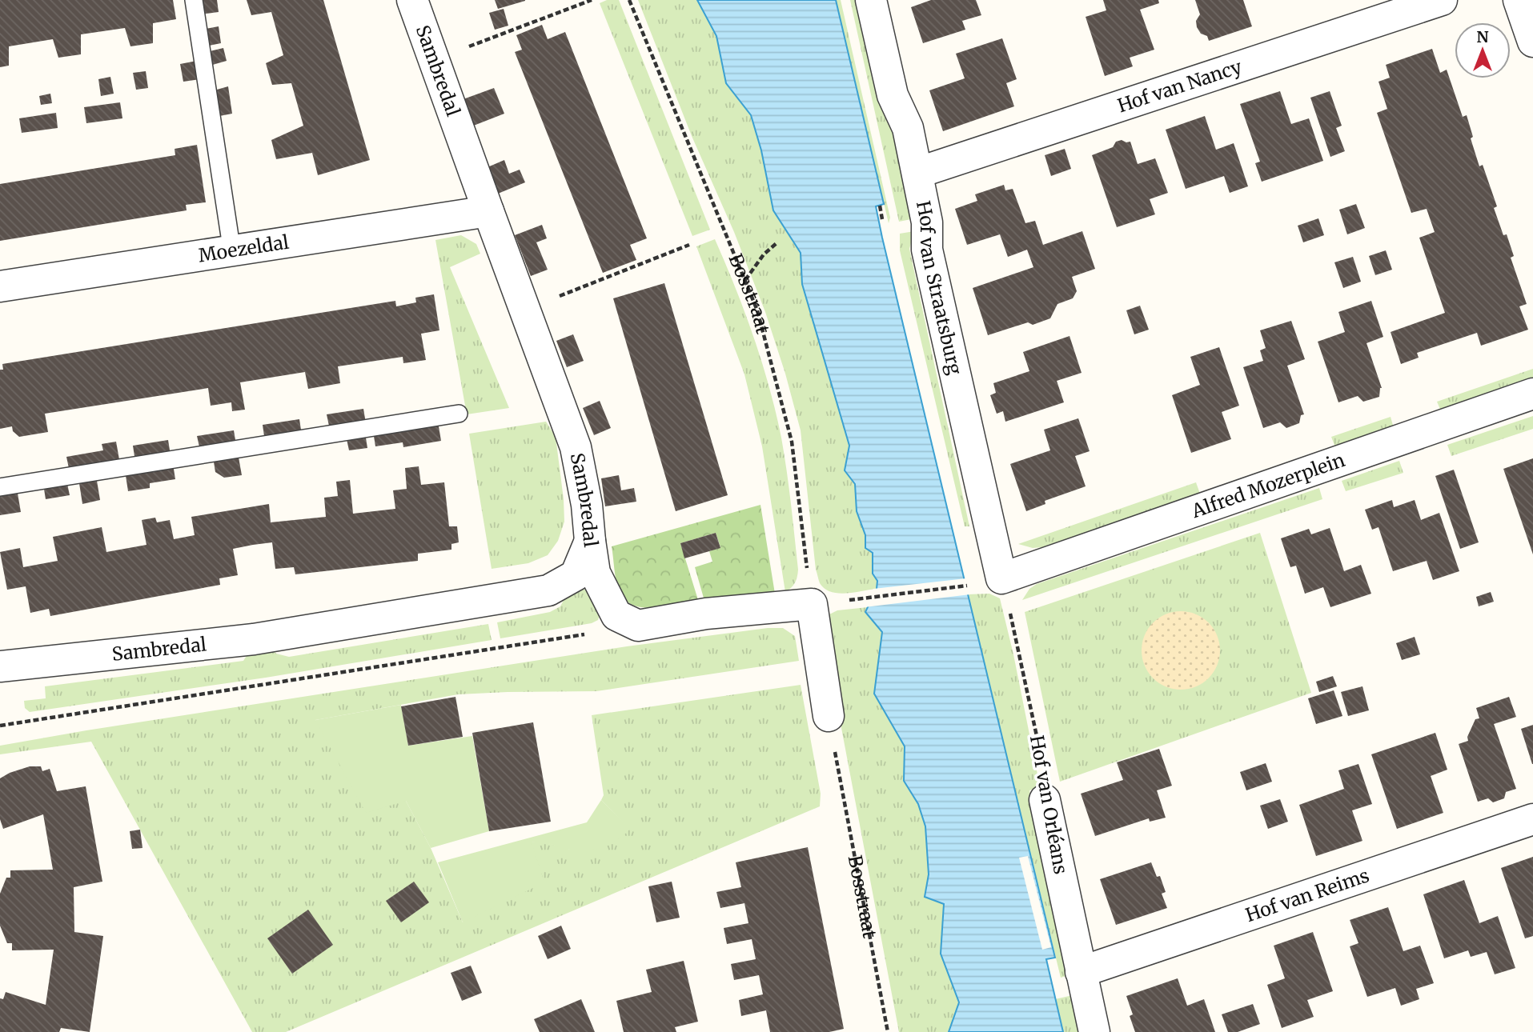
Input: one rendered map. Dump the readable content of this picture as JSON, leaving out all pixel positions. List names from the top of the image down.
{
  "streets": {
    "street": [
      "Sambredal",
      "Hof van Nancy",
      "Moezeldal",
      "Hof van Straatsburg",
      "Alfred Mozerplein",
      "Hof van Orléans",
      "Hof van Reims"
    ],
    "path": ["Bosstraat"]
  },
  "crossings": [
    ["Sambredal", "Moezeldal"],
    ["Hof van Nancy", "Hof van Straatsburg"],
    ["Hof van Straatsburg", "Alfred Mozerplein"],
    ["Hof van Straatsburg", "Hof van Orléans"],
    ["Alfred Mozerplein", "Hof van Orléans"],
    ["Hof van Orléans", "Hof van Reims"]
  ],
  "north": "top"
}
